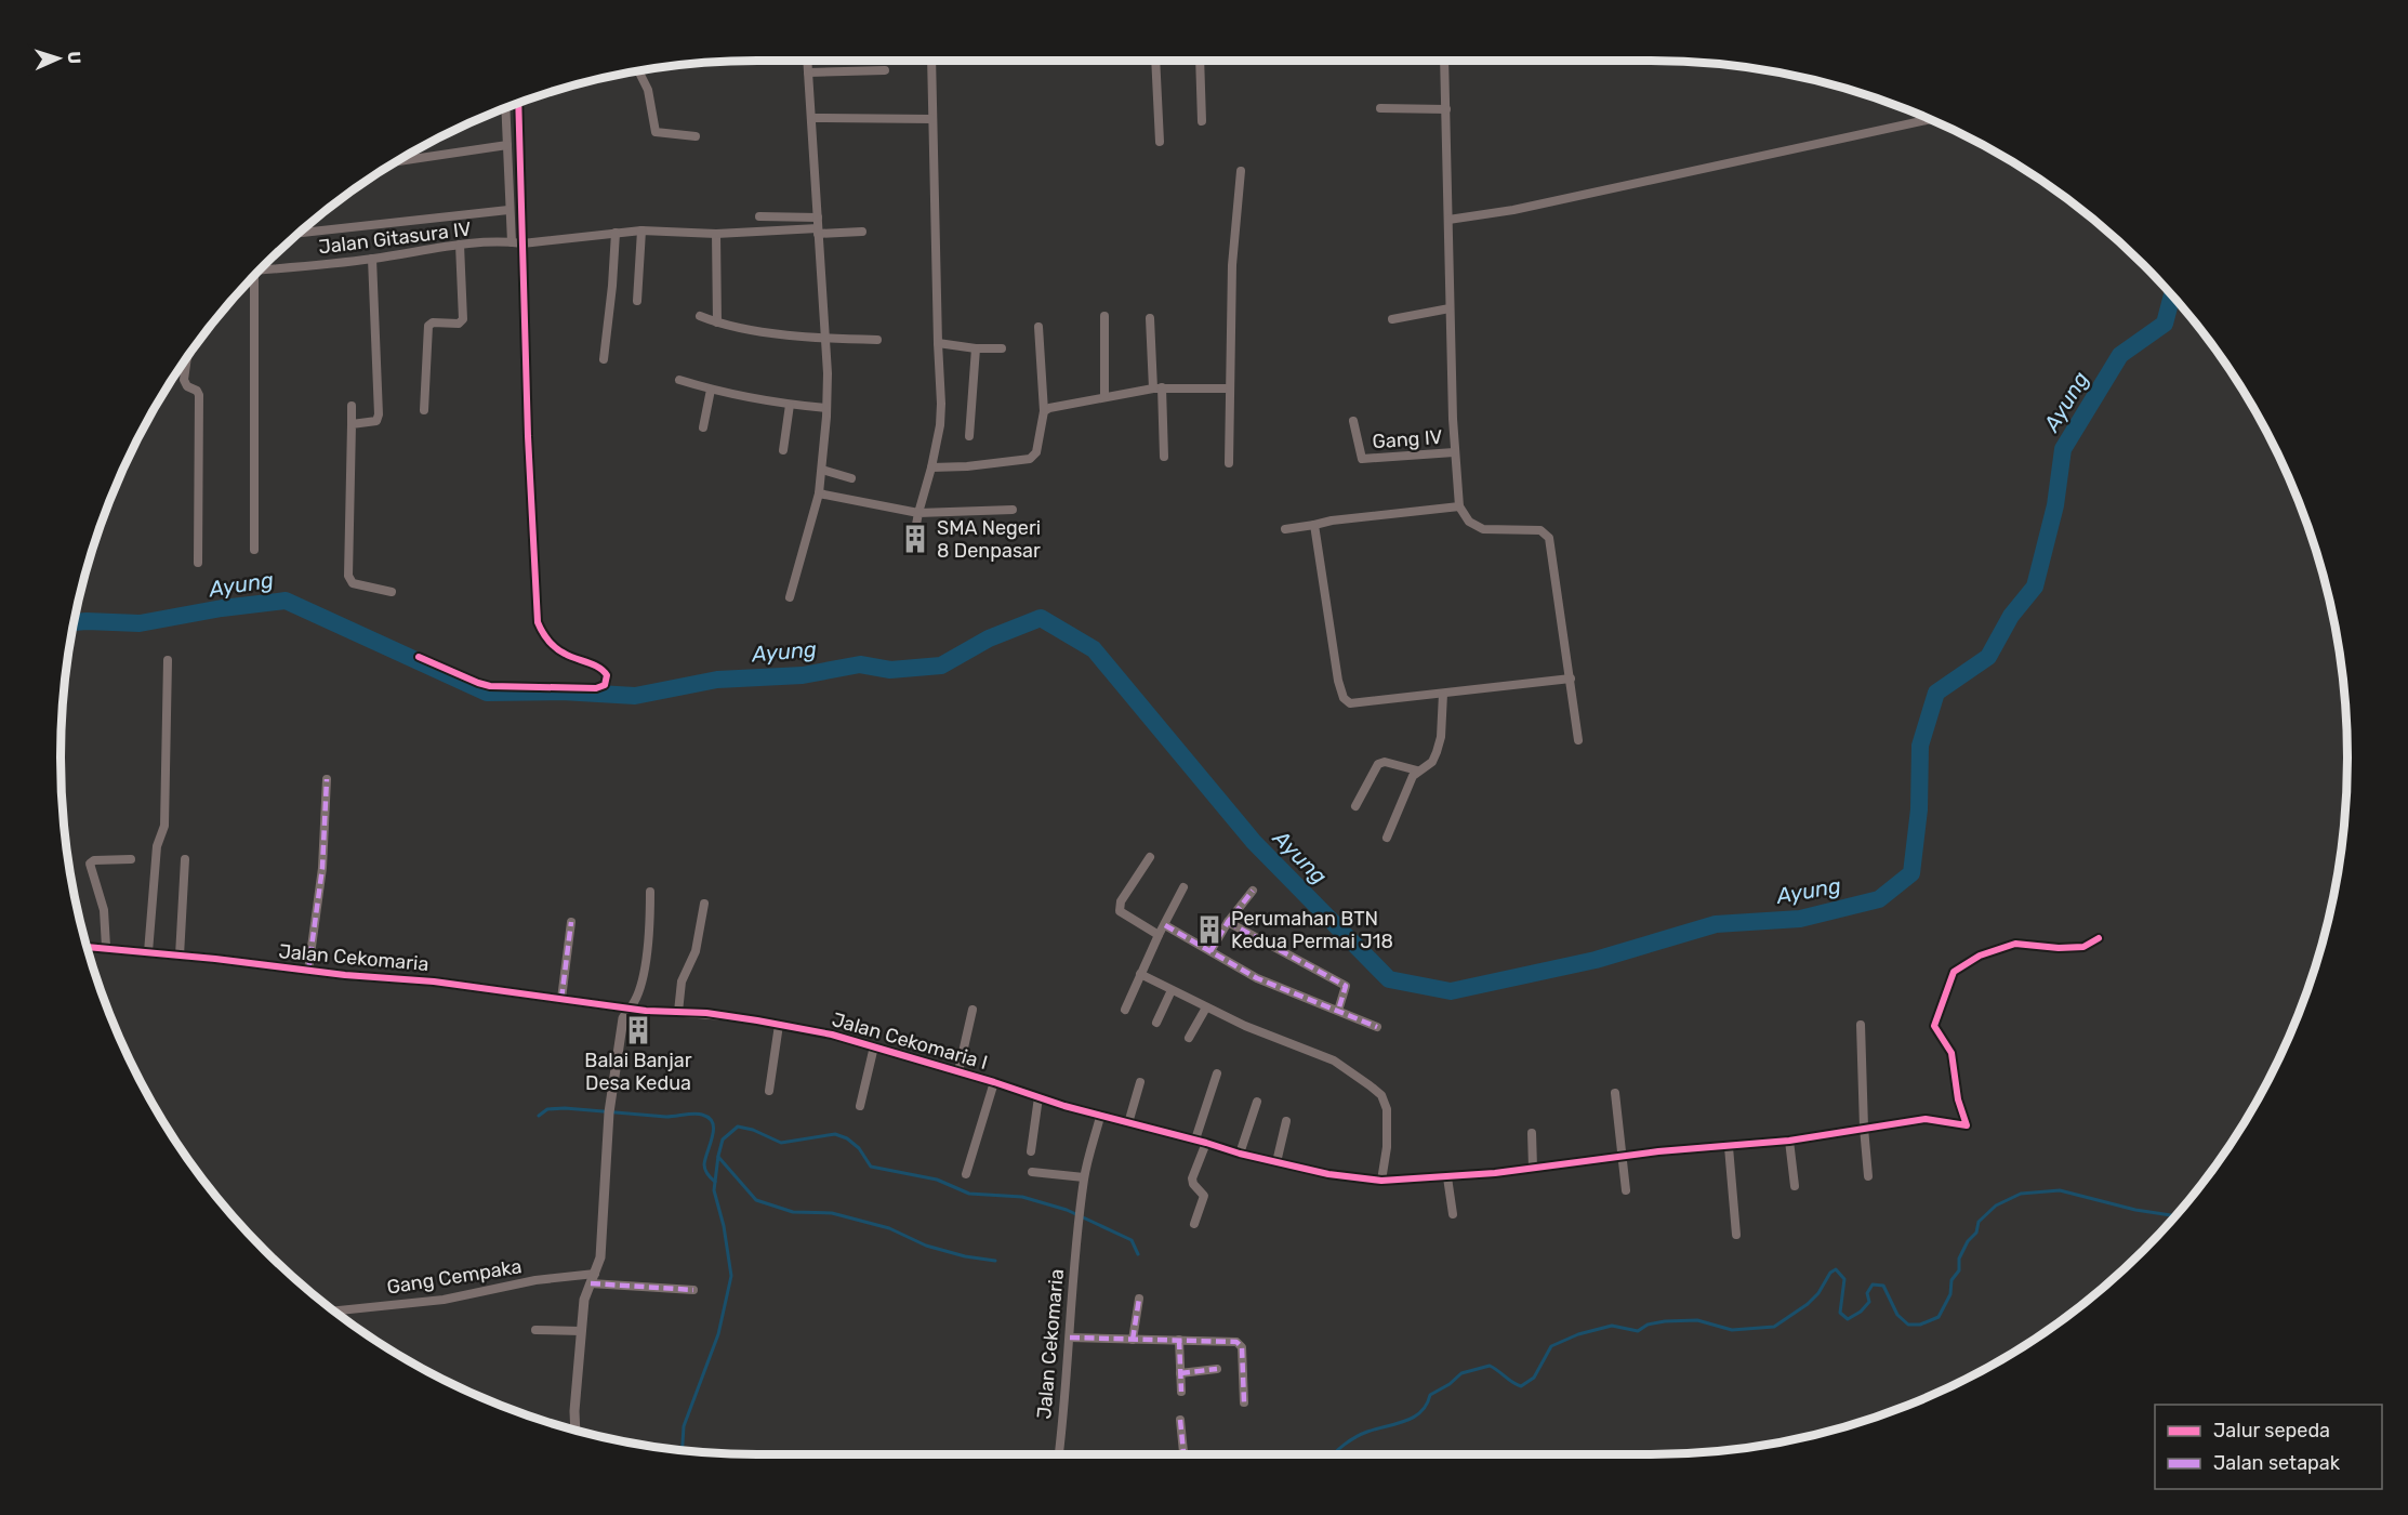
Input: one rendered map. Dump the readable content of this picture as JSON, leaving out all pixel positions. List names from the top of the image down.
{
  "streets": {
    "street": [
      "Jalan Gitasura IV",
      "Gang IV",
      "Jalan Cekomaria",
      "Jalan Cekomaria I",
      "Gang Cempaka"
    ]
  },
  "crossings": [
    ["Jalan Cekomaria", "Jalan Cekomaria I"]
  ],
  "water": ["Ayung"],
  "places": {
    "building": ["SMA Negeri 8 Denpasar", "Perumahan BTN Kedua Permai J18", "Balai Banjar Desa Kedua"]
  },
  "legend": ["Jalur sepeda", "Jalan setapak"],
  "north": "right"
}
